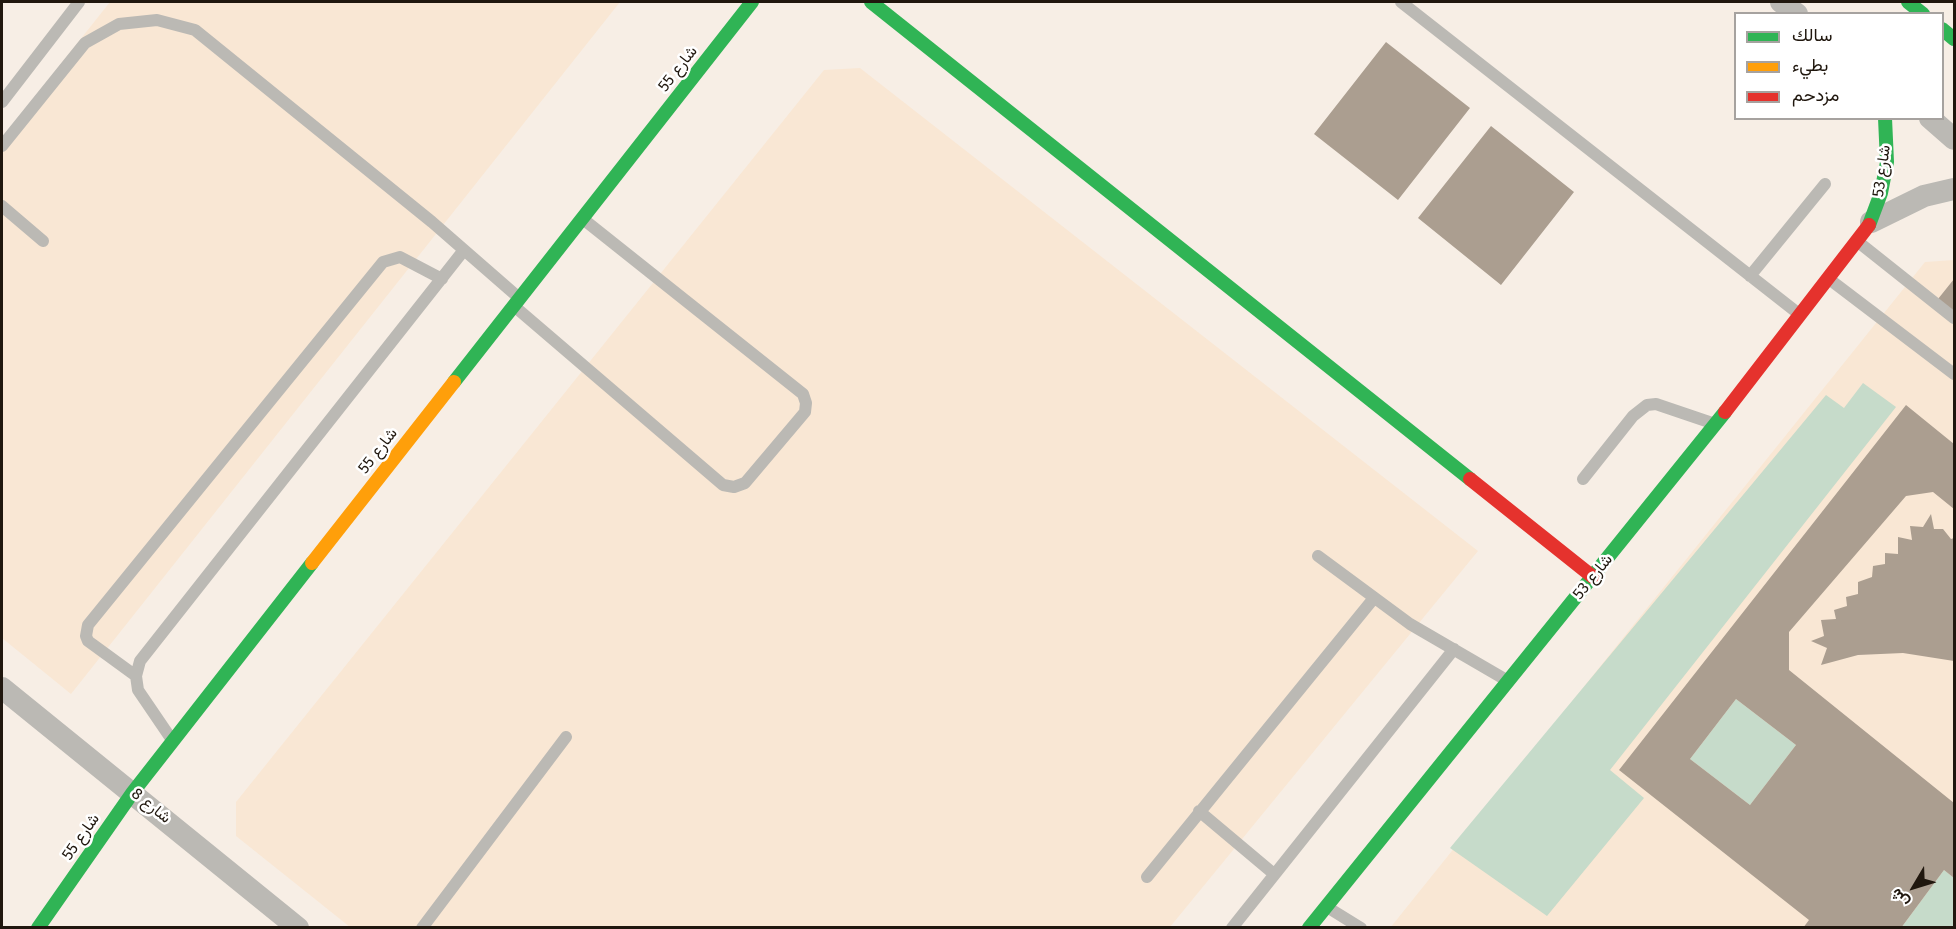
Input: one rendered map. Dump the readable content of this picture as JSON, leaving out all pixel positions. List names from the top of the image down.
{
  "streets": {
    "street": ["شارع 55", "شارع 53", "شارع 8"]
  },
  "crossings": [
    ["شارع 55", "شارع 8"]
  ],
  "legend": ["سالك", "بطيء", "مزدحم"],
  "north": "bottom left"
}
